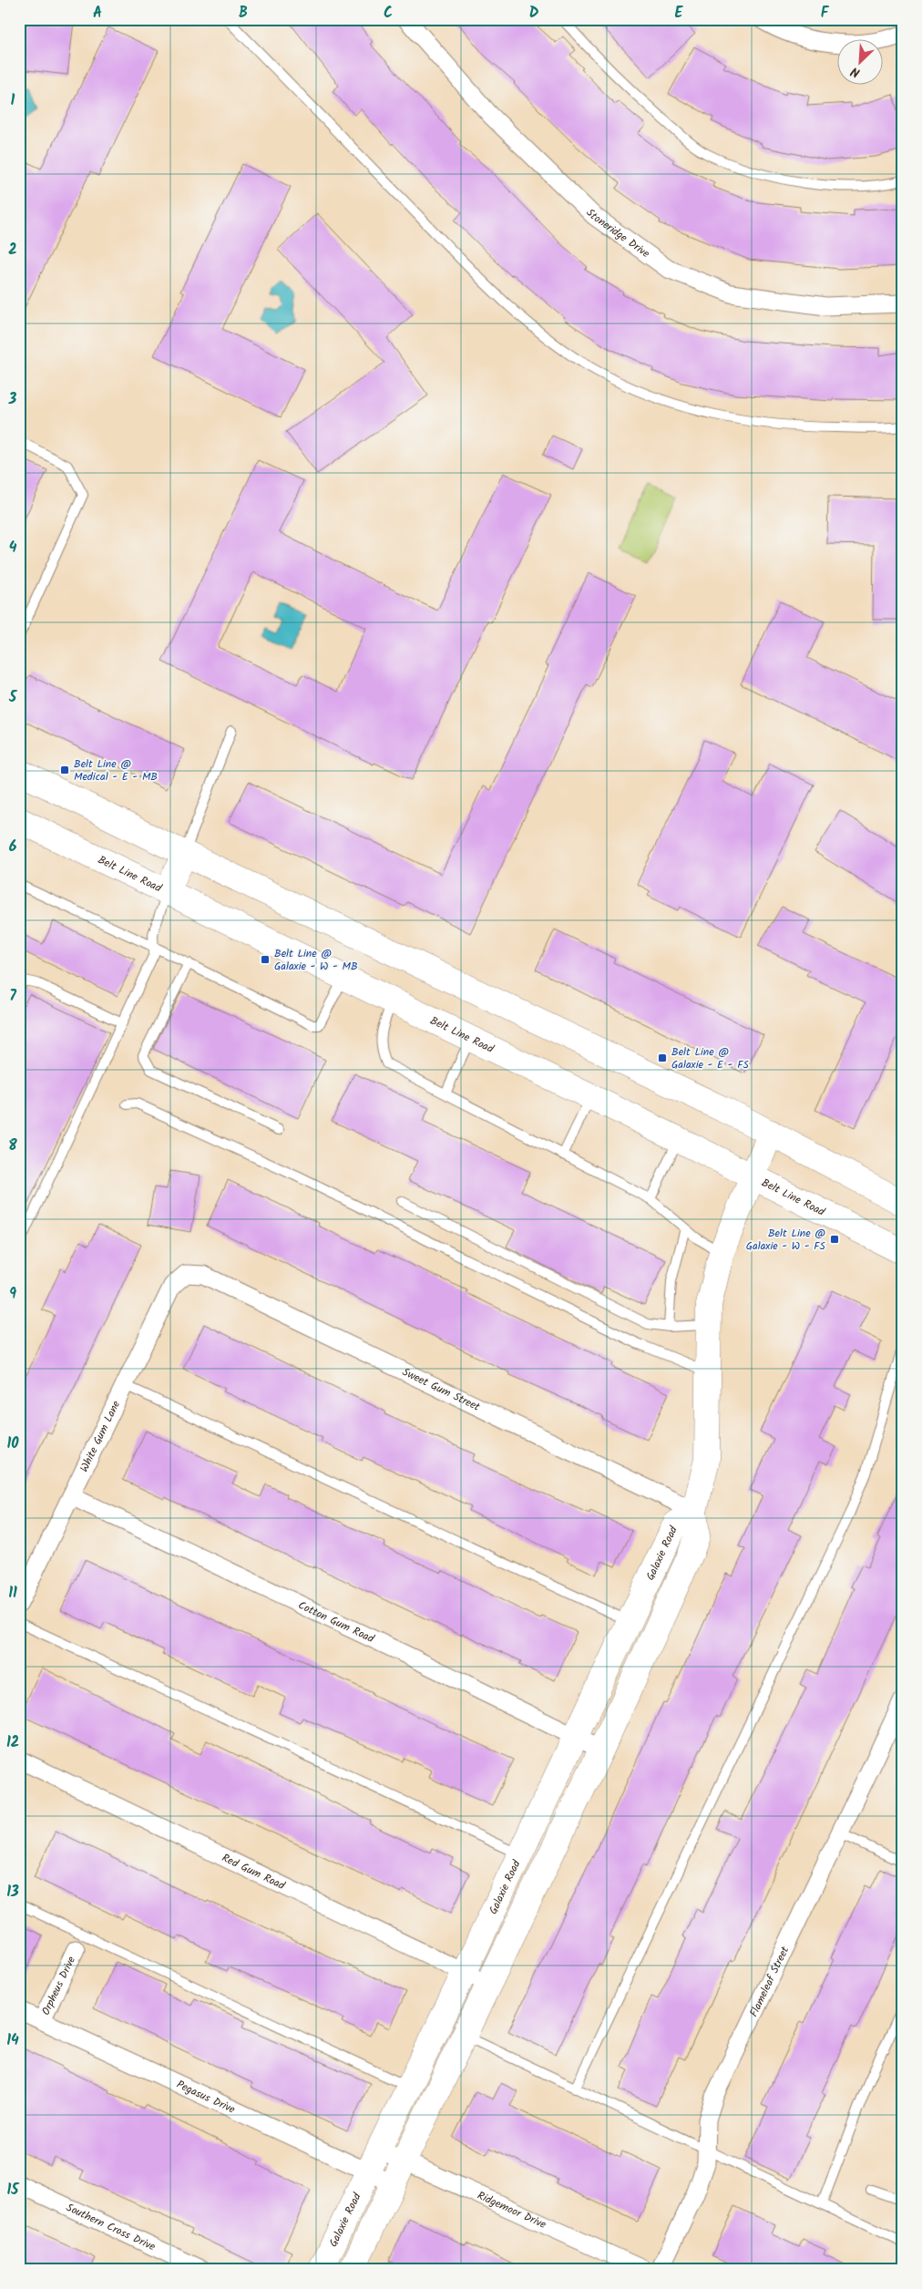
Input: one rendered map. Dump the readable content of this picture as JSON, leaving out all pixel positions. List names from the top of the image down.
{
  "streets": {
    "street": [
      "Stoneridge Drive",
      "Belt Line Road",
      "Sweet Gum Street",
      "White Gum Lane",
      "Galaxie Road",
      "Cotton Gum Road",
      "Red Gum Road",
      "Flameleaf Street",
      "Orpheus Drive",
      "Pegasus Drive",
      "Ridgemoor Drive",
      "Southern Cross Drive"
    ]
  },
  "crossings": [
    ["Belt Line Road", "Galaxie Road"],
    ["Sweet Gum Street", "White Gum Lane"],
    ["Sweet Gum Street", "Galaxie Road"],
    ["White Gum Lane", "Cotton Gum Road"],
    ["Galaxie Road", "Cotton Gum Road"],
    ["Galaxie Road", "Red Gum Road"],
    ["Galaxie Road", "Pegasus Drive"],
    ["Galaxie Road", "Ridgemoor Drive"],
    ["Orpheus Drive", "Pegasus Drive"]
  ],
  "places": {
    "transit": [
      "Belt Line @ Medical - E - MB",
      "Belt Line @ Galaxie - W - MB",
      "Belt Line @ Galaxie - E - FS",
      "Belt Line @ Galaxie - W - FS"
    ]
  },
  "north": "bottom left",
  "grid": {
    "columns": [
      "A",
      "B",
      "C",
      "D",
      "E",
      "F"
    ],
    "rows": [
      "1",
      "2",
      "3",
      "4",
      "5",
      "6",
      "7",
      "8",
      "9",
      "10",
      "11",
      "12",
      "13",
      "14",
      "15"
    ]
  }
}
